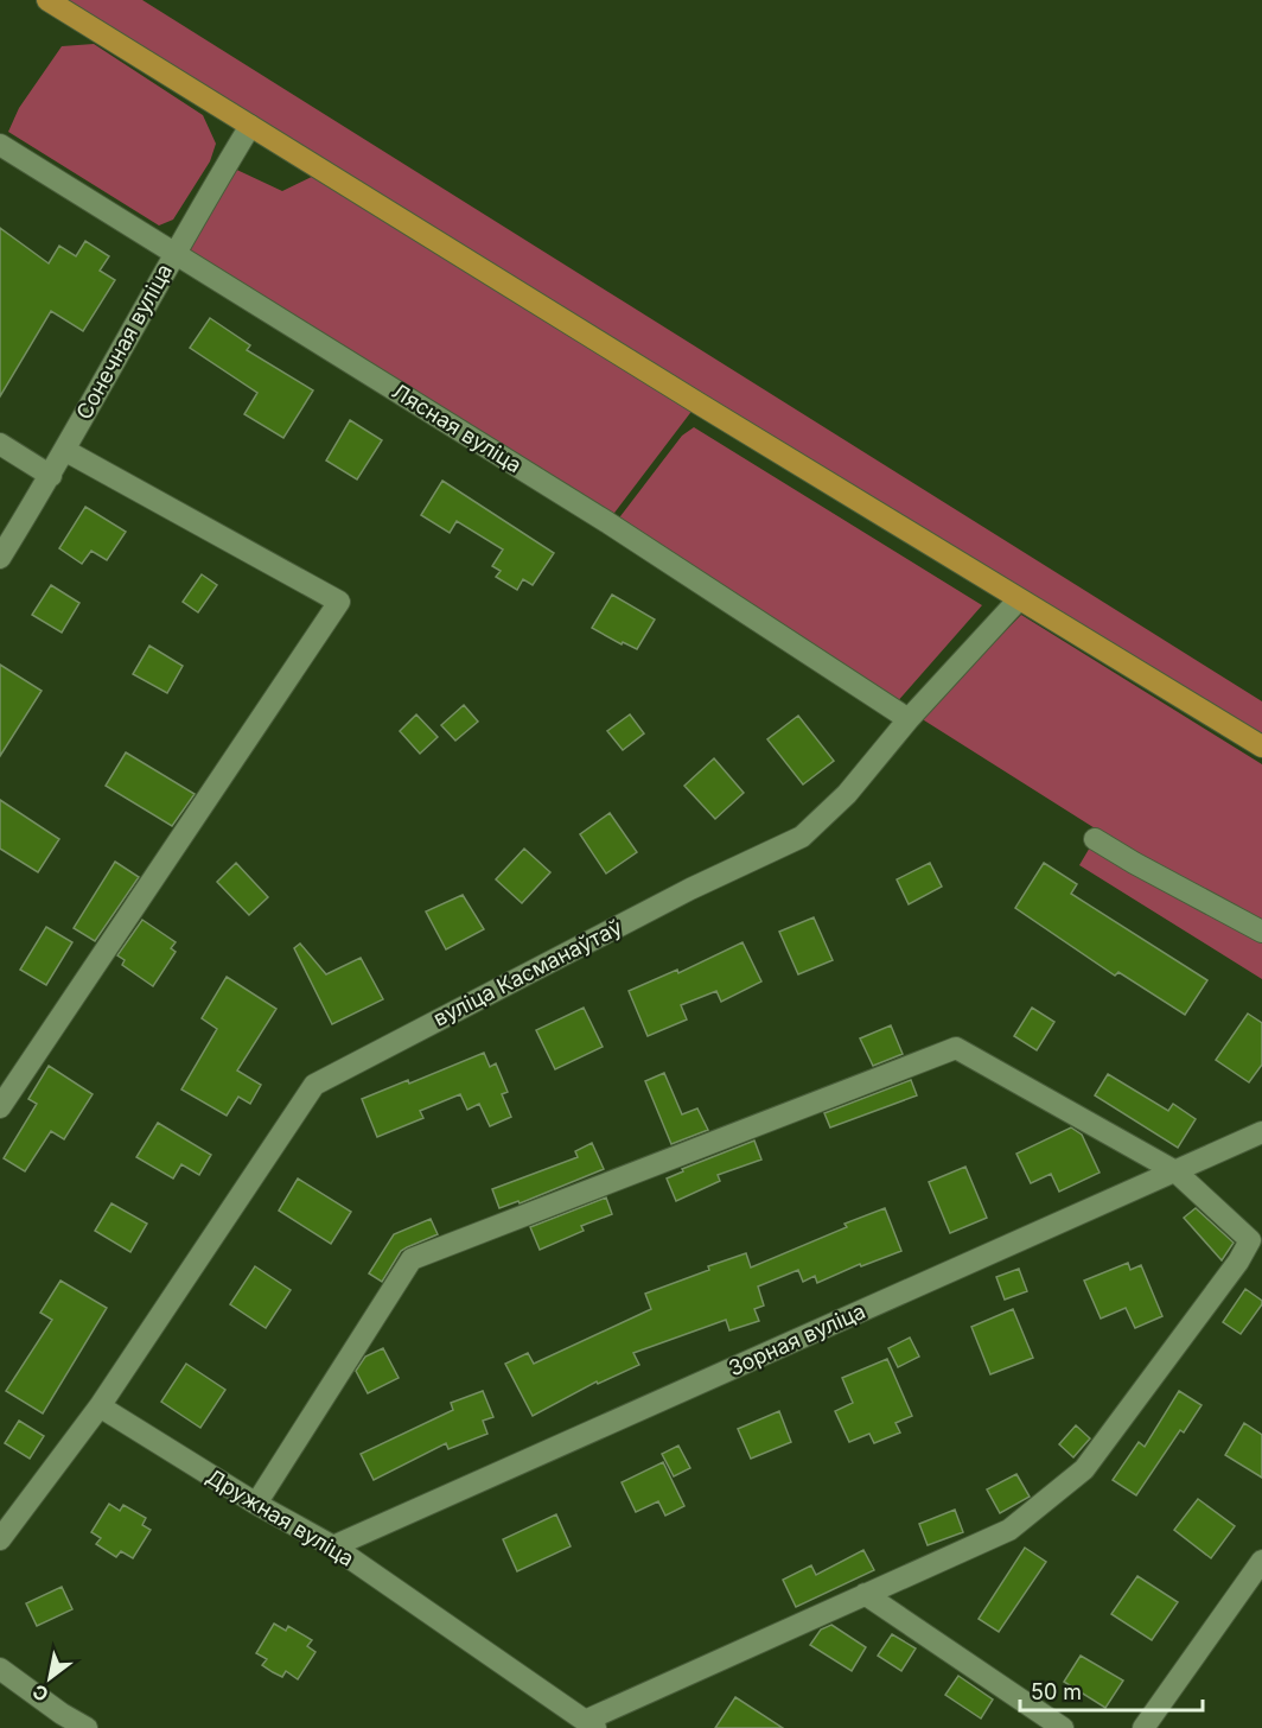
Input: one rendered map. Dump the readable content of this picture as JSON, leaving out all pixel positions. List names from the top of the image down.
{
  "streets": {
    "street": [
      "Сонечная вуліца",
      "Лясная вуліца",
      "вуліца Касманаўтаў",
      "Зорная вуліца",
      "Дружная вуліца"
    ]
  },
  "crossings": [
    ["Сонечная вуліца", "Лясная вуліца"],
    ["Лясная вуліца", "вуліца Касманаўтаў"],
    ["вуліца Касманаўтаў", "Дружная вуліца"],
    ["Зорная вуліца", "Дружная вуліца"]
  ],
  "scale_bar": "50 m",
  "north": "bottom left"
}
